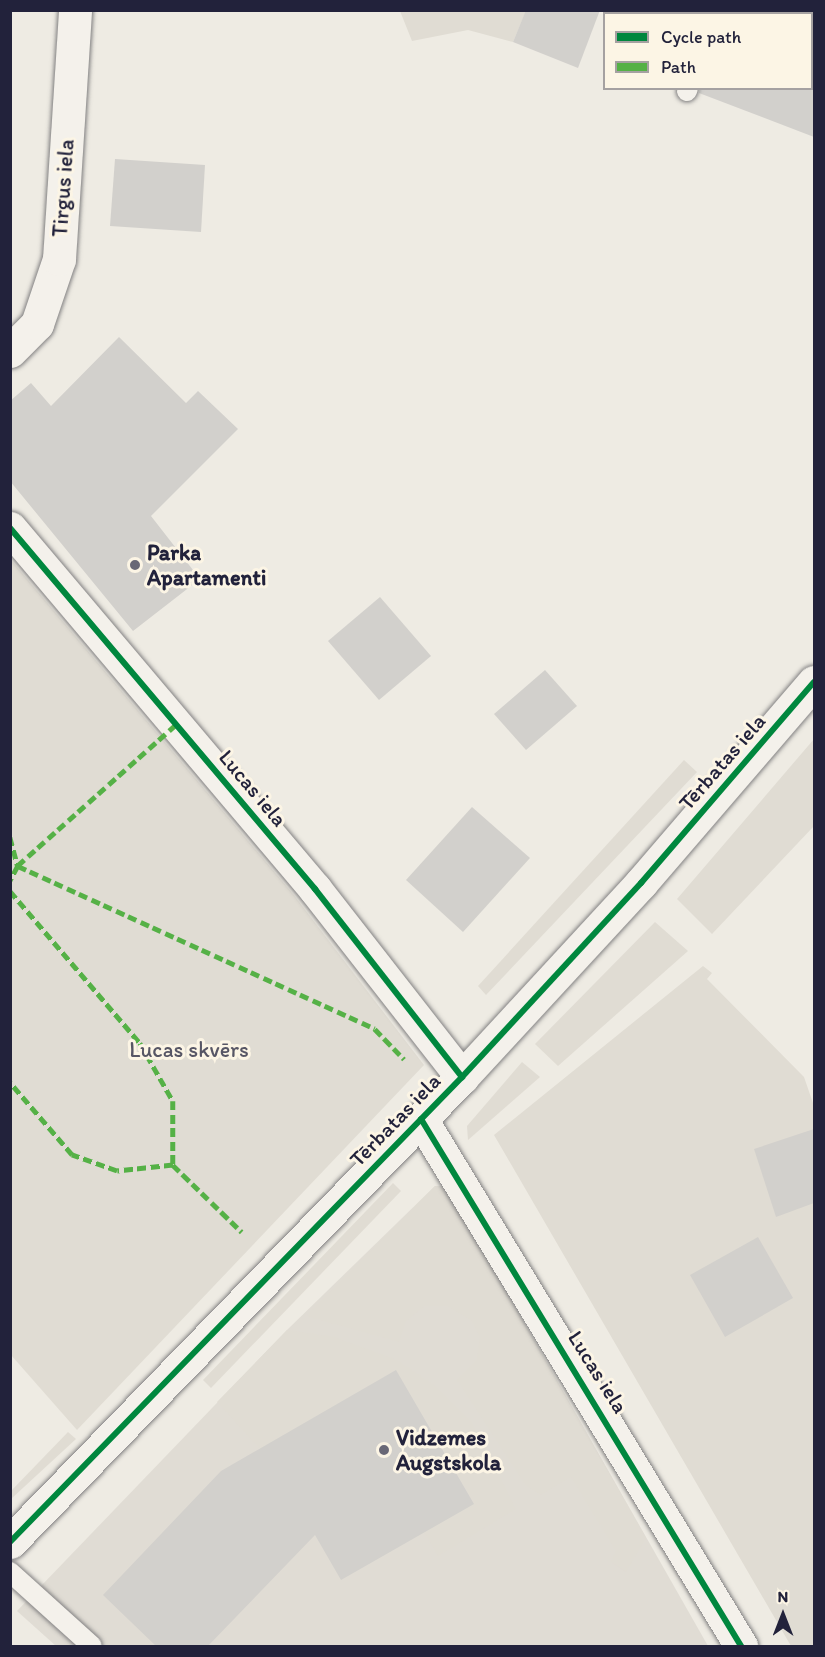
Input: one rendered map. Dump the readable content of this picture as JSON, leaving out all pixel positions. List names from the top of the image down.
{
  "streets": {
    "street": ["Tirgus iela", "Tērbatas iela", "Lucas iela"]
  },
  "crossings": [
    ["Tērbatas iela", "Lucas iela"]
  ],
  "parks": ["Lucas skvērs"],
  "places": ["Parka Apartamenti", "Vidzemes Augstskola"],
  "legend": ["Cycle path", "Path"],
  "north": "top"
}
